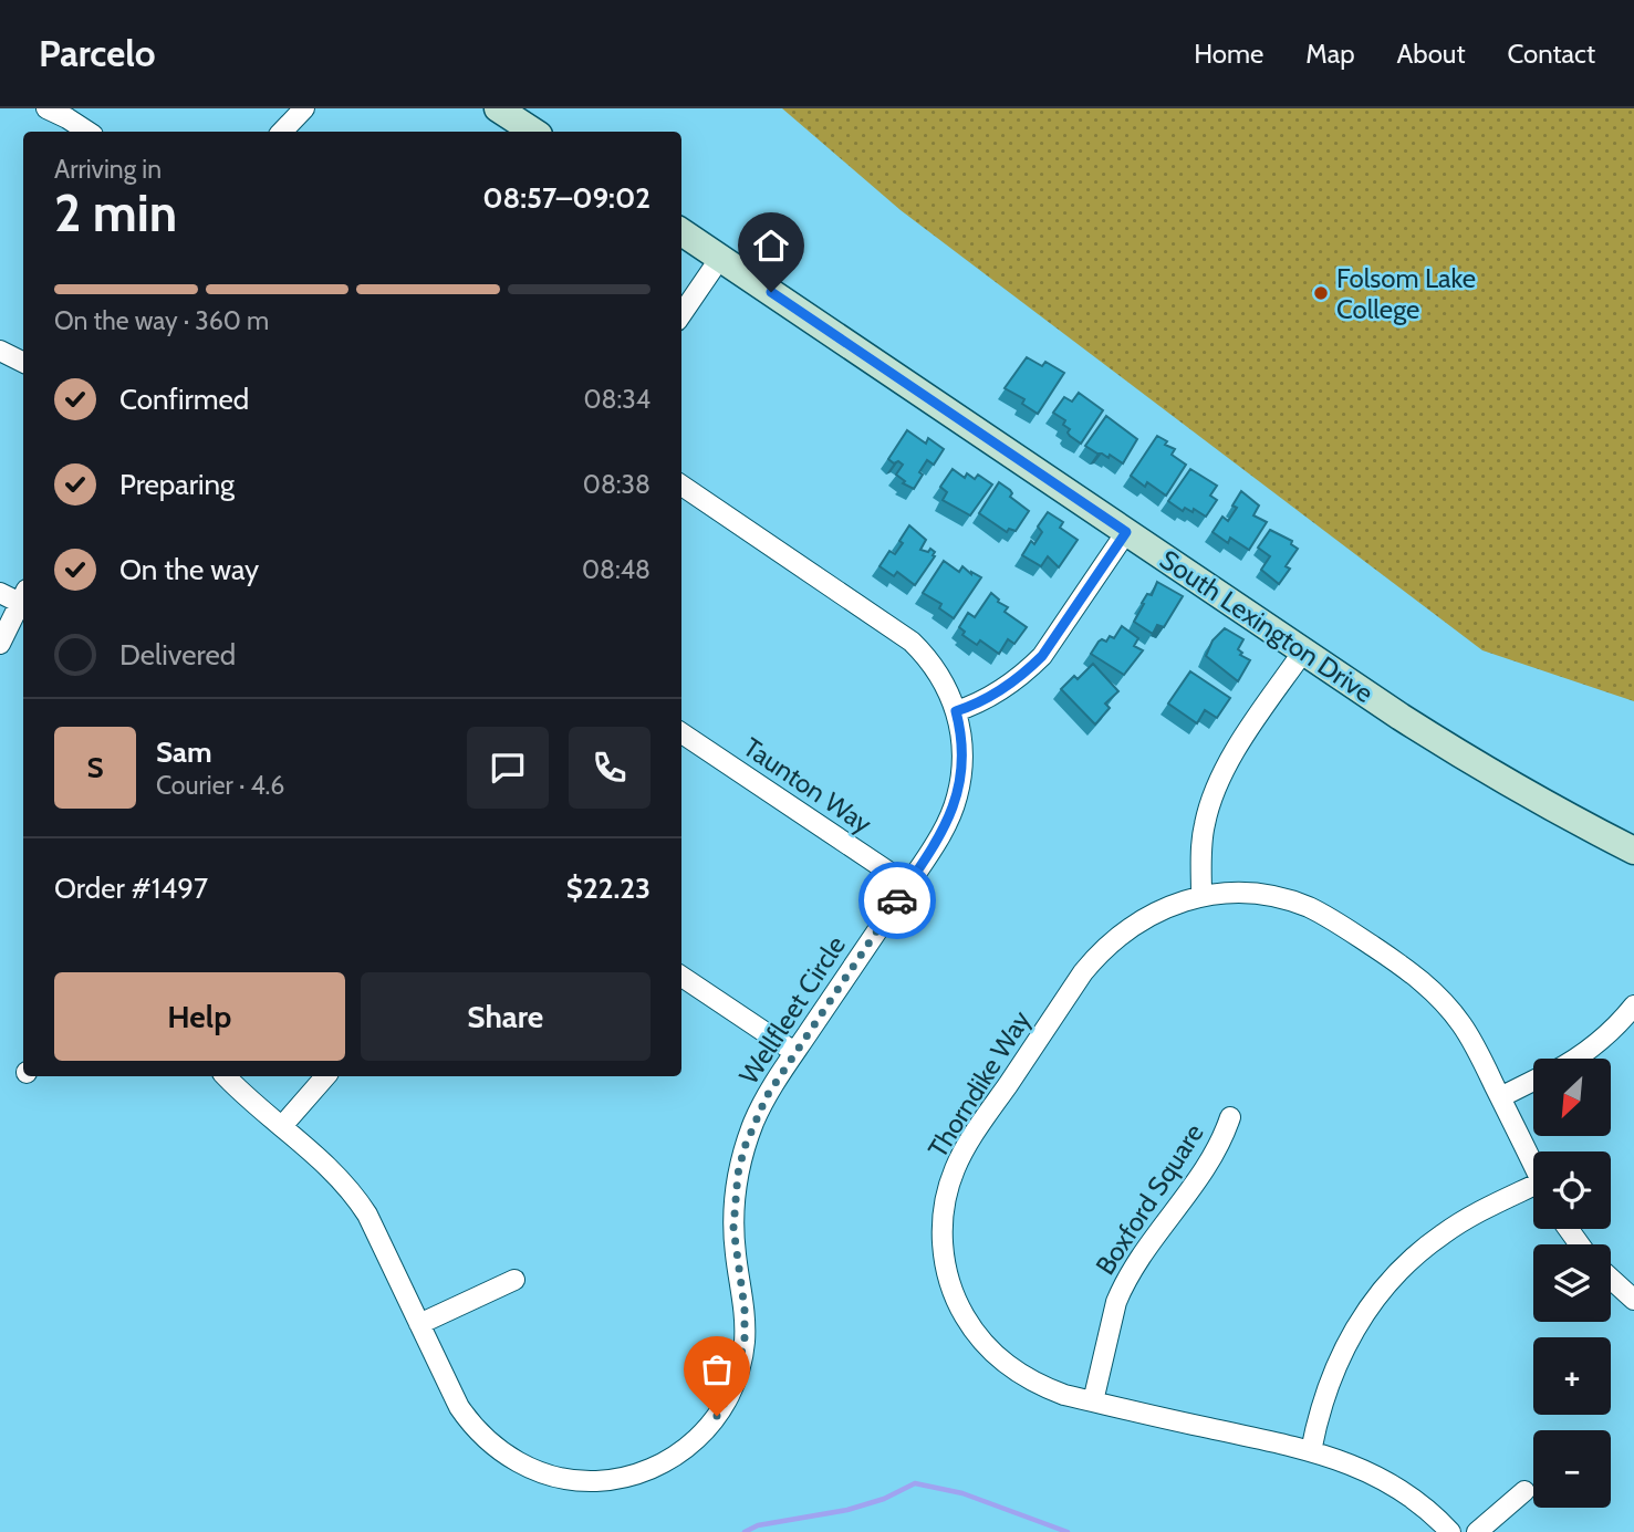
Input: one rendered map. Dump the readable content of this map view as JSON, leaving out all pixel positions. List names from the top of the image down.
{
  "streets": {
    "street": [
      "South Lexington Drive",
      "Taunton Way",
      "Wellfleet Circle",
      "Thorndike Way",
      "Boxford Square"
    ]
  },
  "crossings": [
    ["Taunton Way", "Wellfleet Circle"],
    ["Thorndike Way", "Boxford Square"]
  ],
  "places": ["Folsom Lake College"],
  "north": "bottom left",
  "page": {
    "header": "Parcelo",
    "nav": [
      "Home",
      "Map",
      "About",
      "Contact"
    ],
    "heading": ["2 min", "Arriving in", "08:57–09:02"],
    "panel": [
      "Sam",
      "Courier · 4.6",
      "Order #1497",
      "$22.23"
    ],
    "bar": "On the way · 360 m",
    "list": [
      ["Confirmed", "08:34"],
      ["Preparing", "08:38"],
      ["On the way", "08:48"],
      "Delivered"
    ],
    "round": "S",
    "buttons": ["Help", "Share"],
    "map_buttons": ["+", "−"]
  }
}
